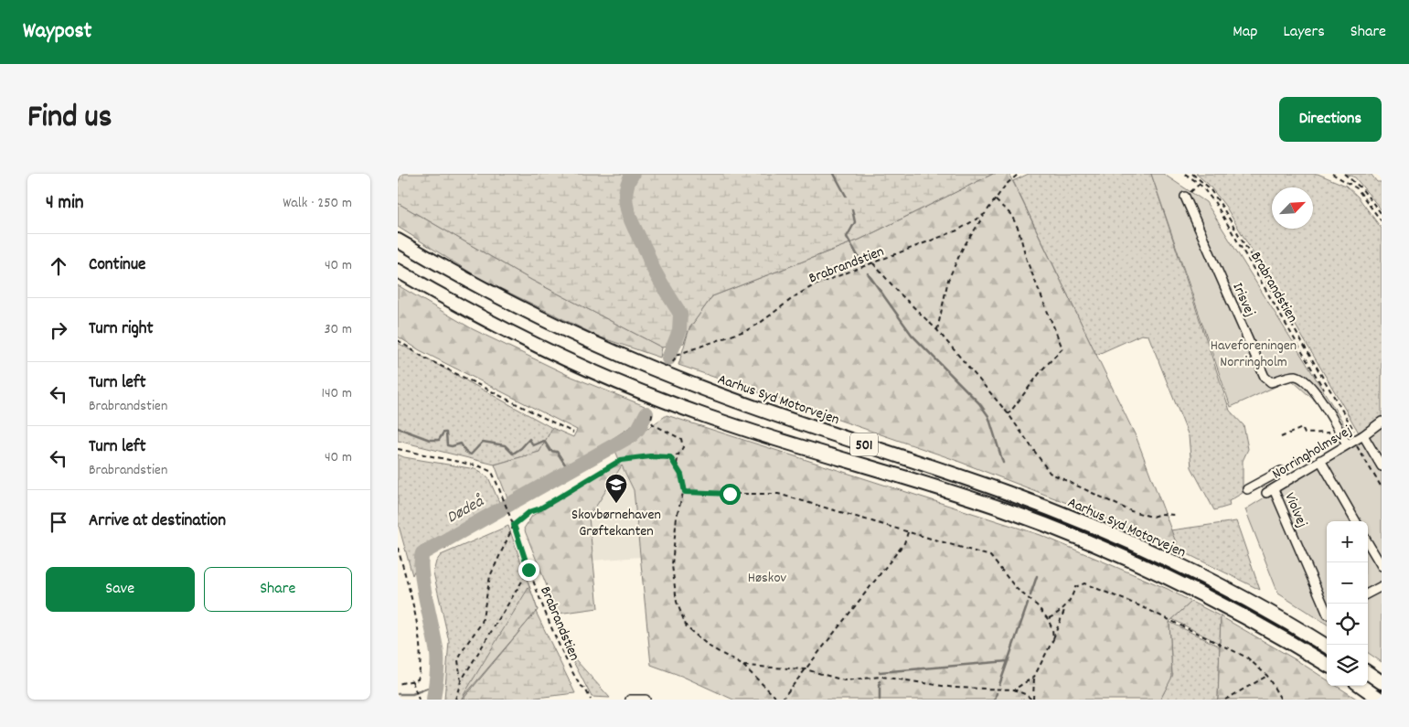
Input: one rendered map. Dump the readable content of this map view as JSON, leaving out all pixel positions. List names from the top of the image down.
{
  "streets": {
    "highway": ["Aarhus Syd Motorvejen", "501"],
    "street": ["Irisvej", "Norringholmsvej", "Violvej"],
    "path": ["Brabrandstien"]
  },
  "crossings": [
    ["Irisvej", "Norringholmsvej"],
    ["Norringholmsvej", "Violvej"]
  ],
  "water": ["Dødeå"],
  "parks": ["Haveforeningen Norringholm", "Høskov"],
  "places": {
    "school or university": ["Skovbørnehaven Grøftekanten"]
  },
  "north": "top right",
  "page": {
    "header": "Waypost",
    "nav": ["Map", "Layers", "Share"],
    "title": "Find us",
    "buttons": [
      "Directions",
      ["Save", "Share"]
    ],
    "heading": ["4 min", "Walk · 250 m"],
    "list": [
      ["Continue", "40 m"],
      ["Turn right", "30 m"],
      ["Turn left", "Brabrandstien", "140 m"],
      ["Turn left", "Brabrandstien", "40 m"],
      "Arrive at destination"
    ],
    "map_buttons": ["+", "−"]
  }
}
